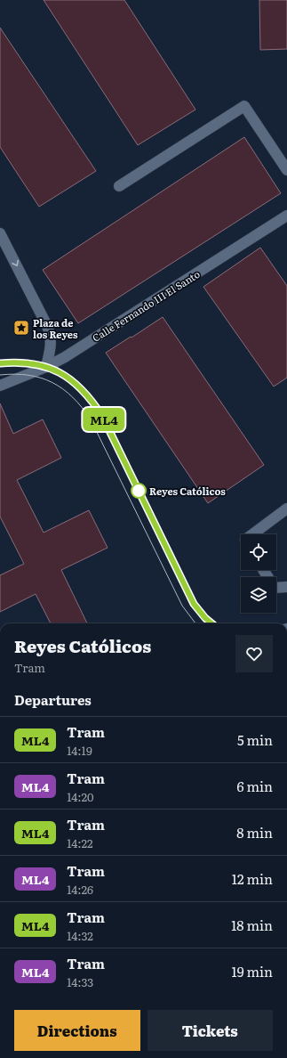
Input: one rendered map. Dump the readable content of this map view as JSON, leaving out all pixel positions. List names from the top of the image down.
{
  "streets": {
    "street": ["Calle Fernando III El Santo"]
  },
  "places": {
    "place": ["Plaza de los Reyes"],
    "other": ["Reyes Católicos"]
  },
  "lines": ["tram line ML4"],
  "page": {
    "on_map": "ML4",
    "heading": [
      ["Reyes Católicos", "Tram"],
      "Departures"
    ],
    "list": [
      {
        "mark": "ML4",
        "name": "Tram",
        "note": "14:19",
        "value": "5 min"
      },
      {
        "mark": "ML4",
        "name": "Tram",
        "note": "14:20",
        "value": "6 min"
      },
      {
        "mark": "ML4",
        "name": "Tram",
        "note": "14:22",
        "value": "8 min"
      },
      {
        "mark": "ML4",
        "name": "Tram",
        "note": "14:26",
        "value": "12 min"
      },
      {
        "mark": "ML4",
        "name": "Tram",
        "note": "14:32",
        "value": "18 min"
      },
      {
        "mark": "ML4",
        "name": "Tram",
        "note": "14:33",
        "value": "19 min"
      }
    ],
    "buttons": ["Directions", "Tickets"]
  }
}
